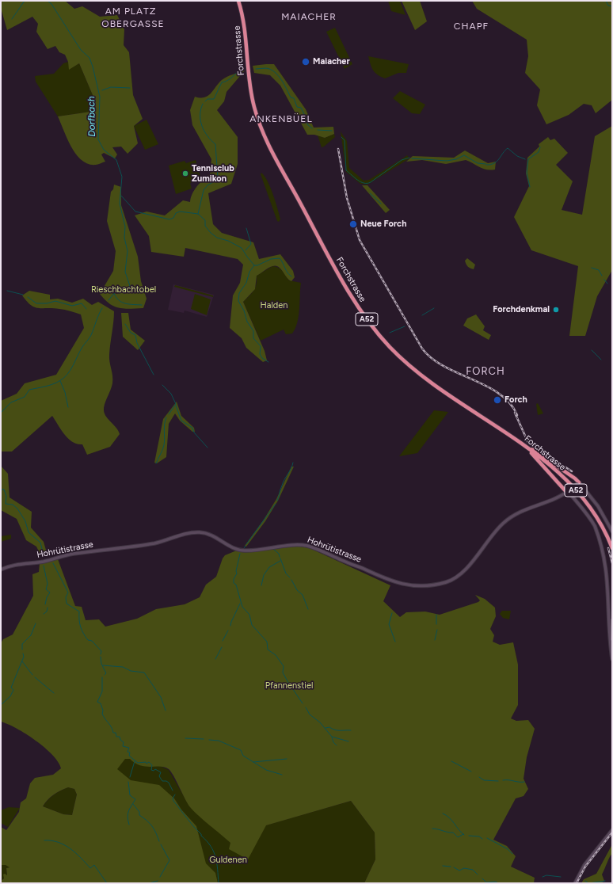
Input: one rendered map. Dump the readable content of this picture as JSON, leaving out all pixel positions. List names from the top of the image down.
{
  "streets": {
    "highway": ["Forchstrasse", "A52"],
    "main road": ["Hohrütistrasse"]
  },
  "districts": [
    "AM PLATZ",
    "MAIACHER",
    "OBERGASSE",
    "CHAPF",
    "ANKENBÜEL",
    "FORCH"
  ],
  "water": ["Dorfbach"],
  "parks": [
    "Rieschbachtobel",
    "Halden",
    "Pfannenstiel",
    "Guldenen"
  ],
  "places": [
    "Maiacher",
    "Tennisclub Zumikon",
    "Neue Forch",
    "Forchdenkmal",
    "Forch"
  ]
}
